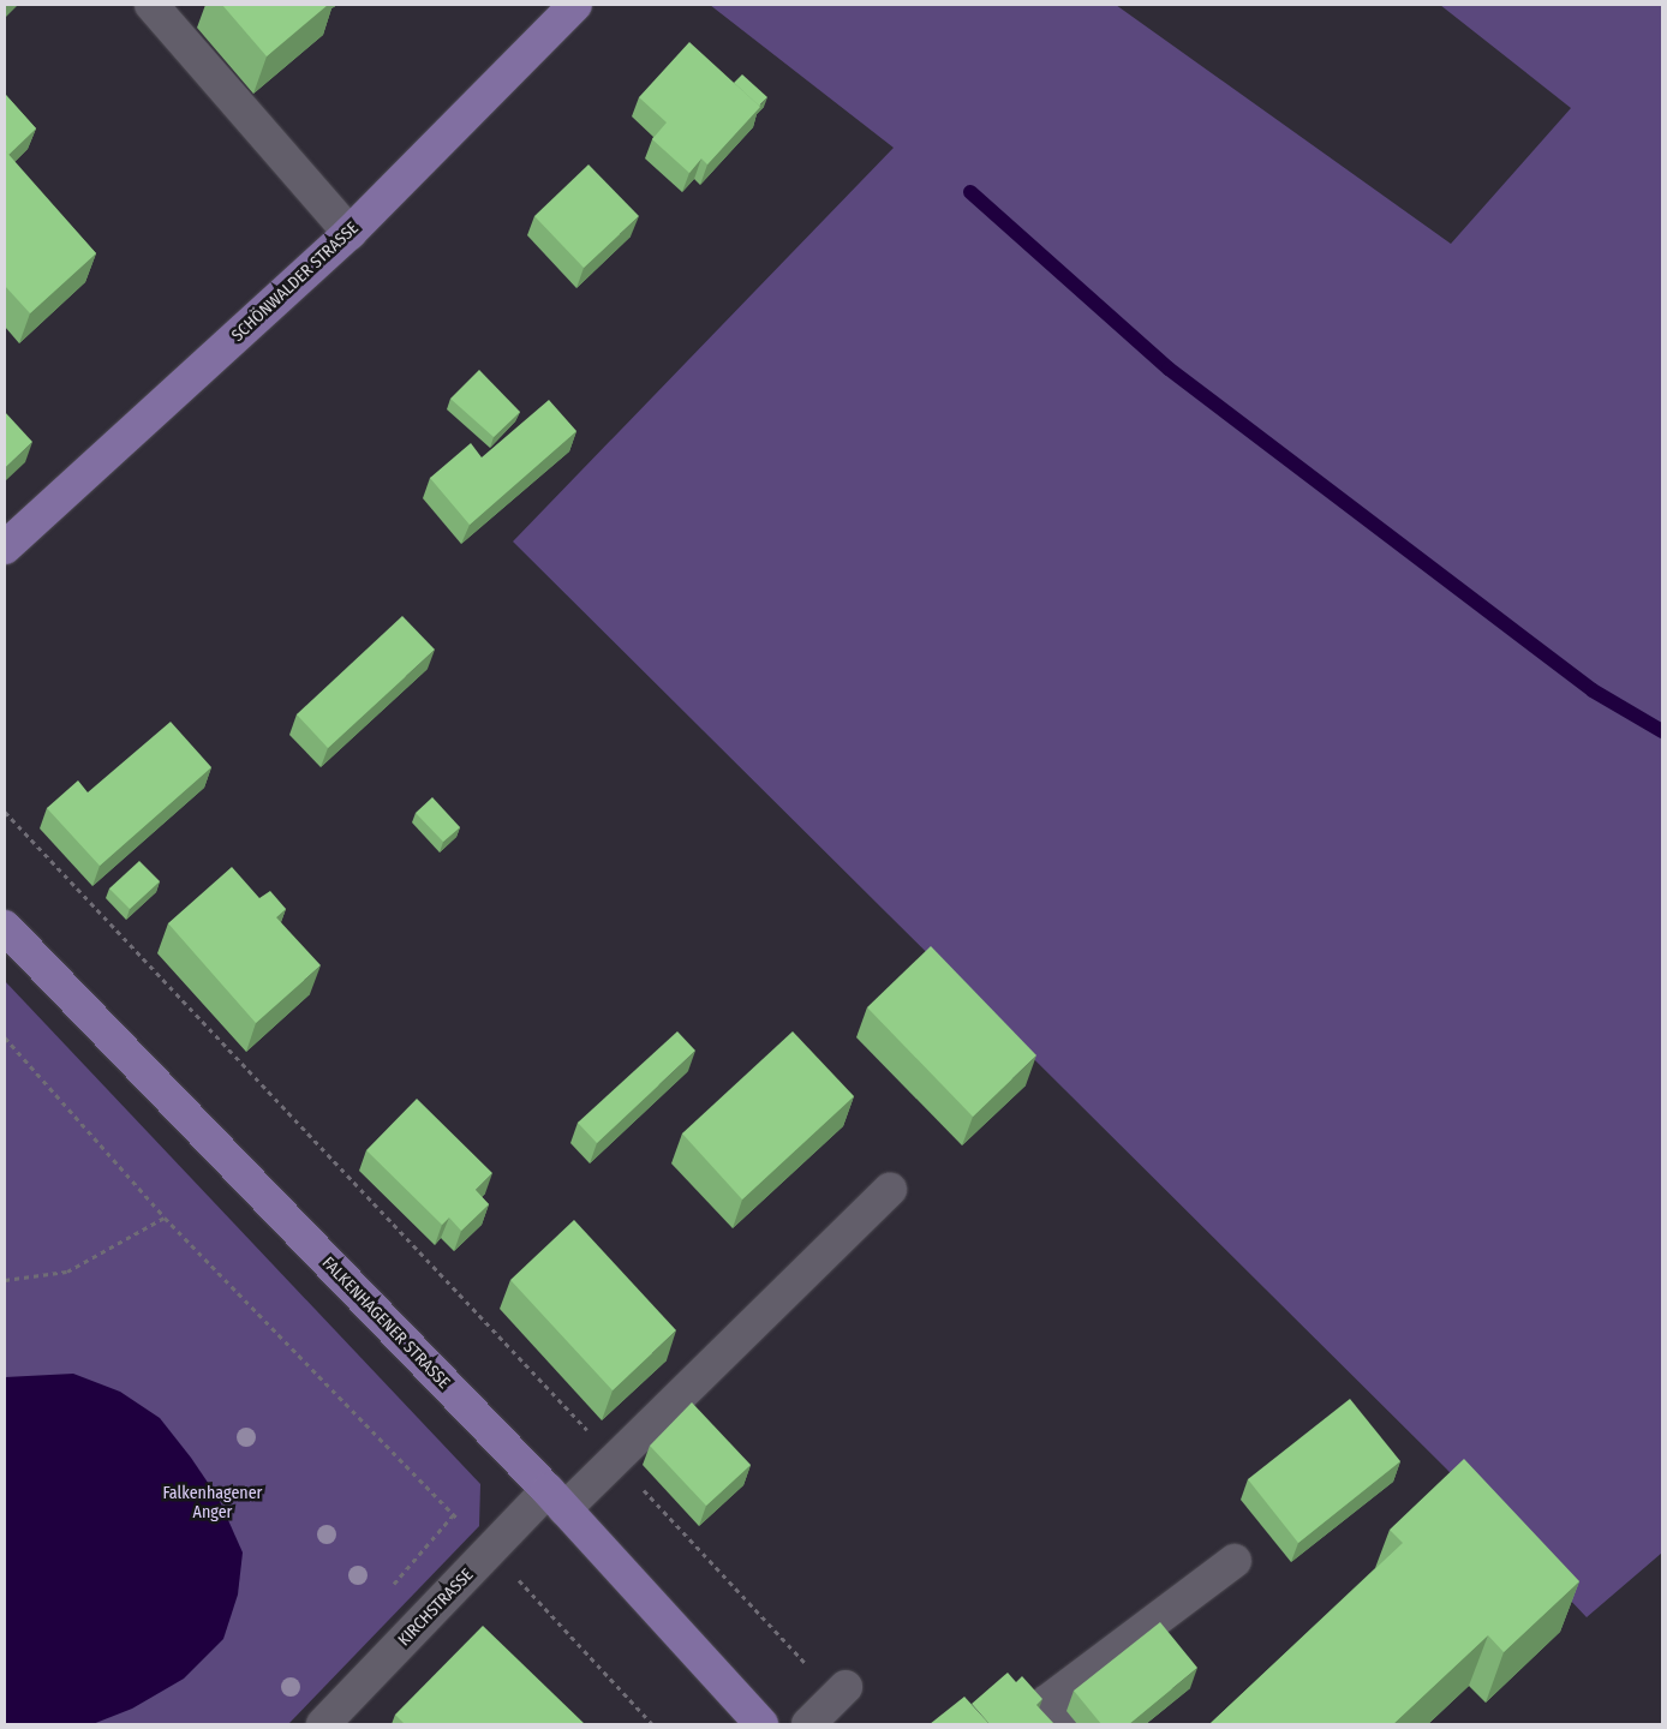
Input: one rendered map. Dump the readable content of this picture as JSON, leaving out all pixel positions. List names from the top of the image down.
{
  "streets": {
    "main road": ["SCHÖNWALDER STRASSE", "FALKENHAGENER STRASSE"],
    "street": ["KIRCHSTRASSE"]
  },
  "crossings": [
    ["FALKENHAGENER STRASSE", "KIRCHSTRASSE"]
  ],
  "parks": ["Falkenhagener Anger"]
}
